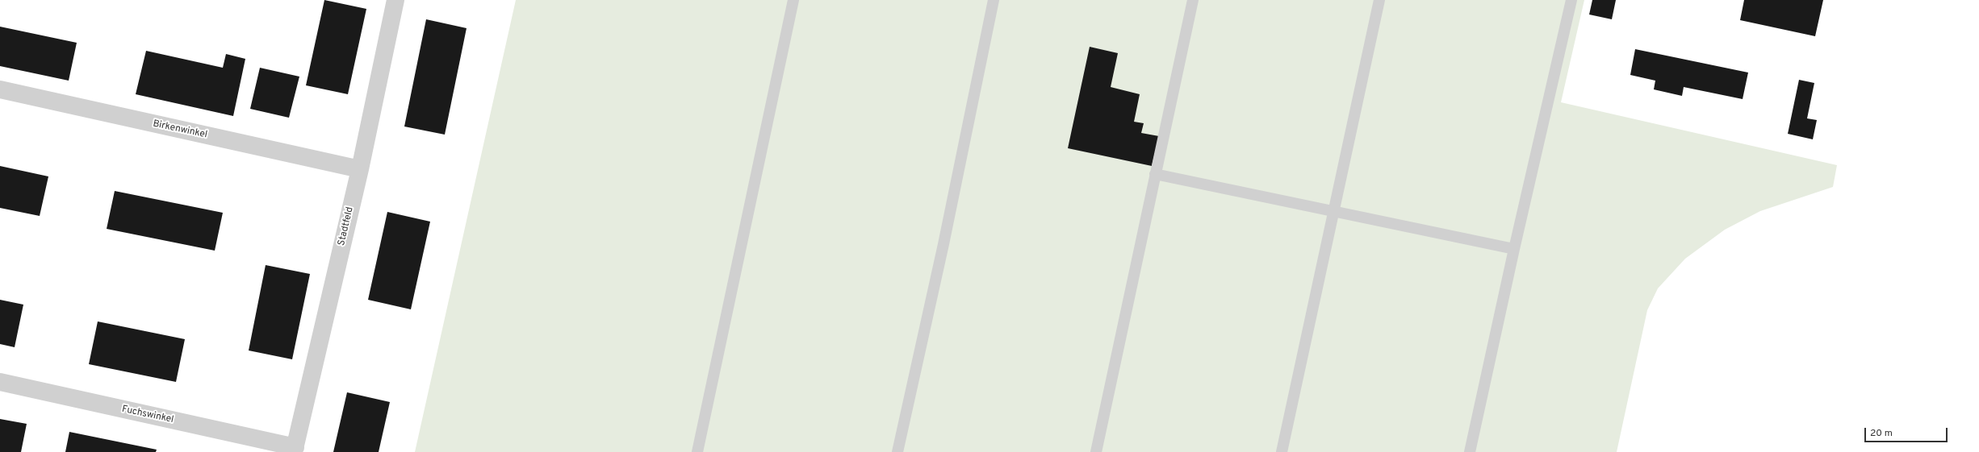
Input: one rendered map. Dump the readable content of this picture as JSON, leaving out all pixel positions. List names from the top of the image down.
{
  "streets": {
    "street": ["Birkenwinkel", "Stadtfeld", "Fuchswinkel"]
  },
  "crossings": [
    ["Birkenwinkel", "Stadtfeld"],
    ["Stadtfeld", "Fuchswinkel"]
  ],
  "scale_bar": "20 m"
}
